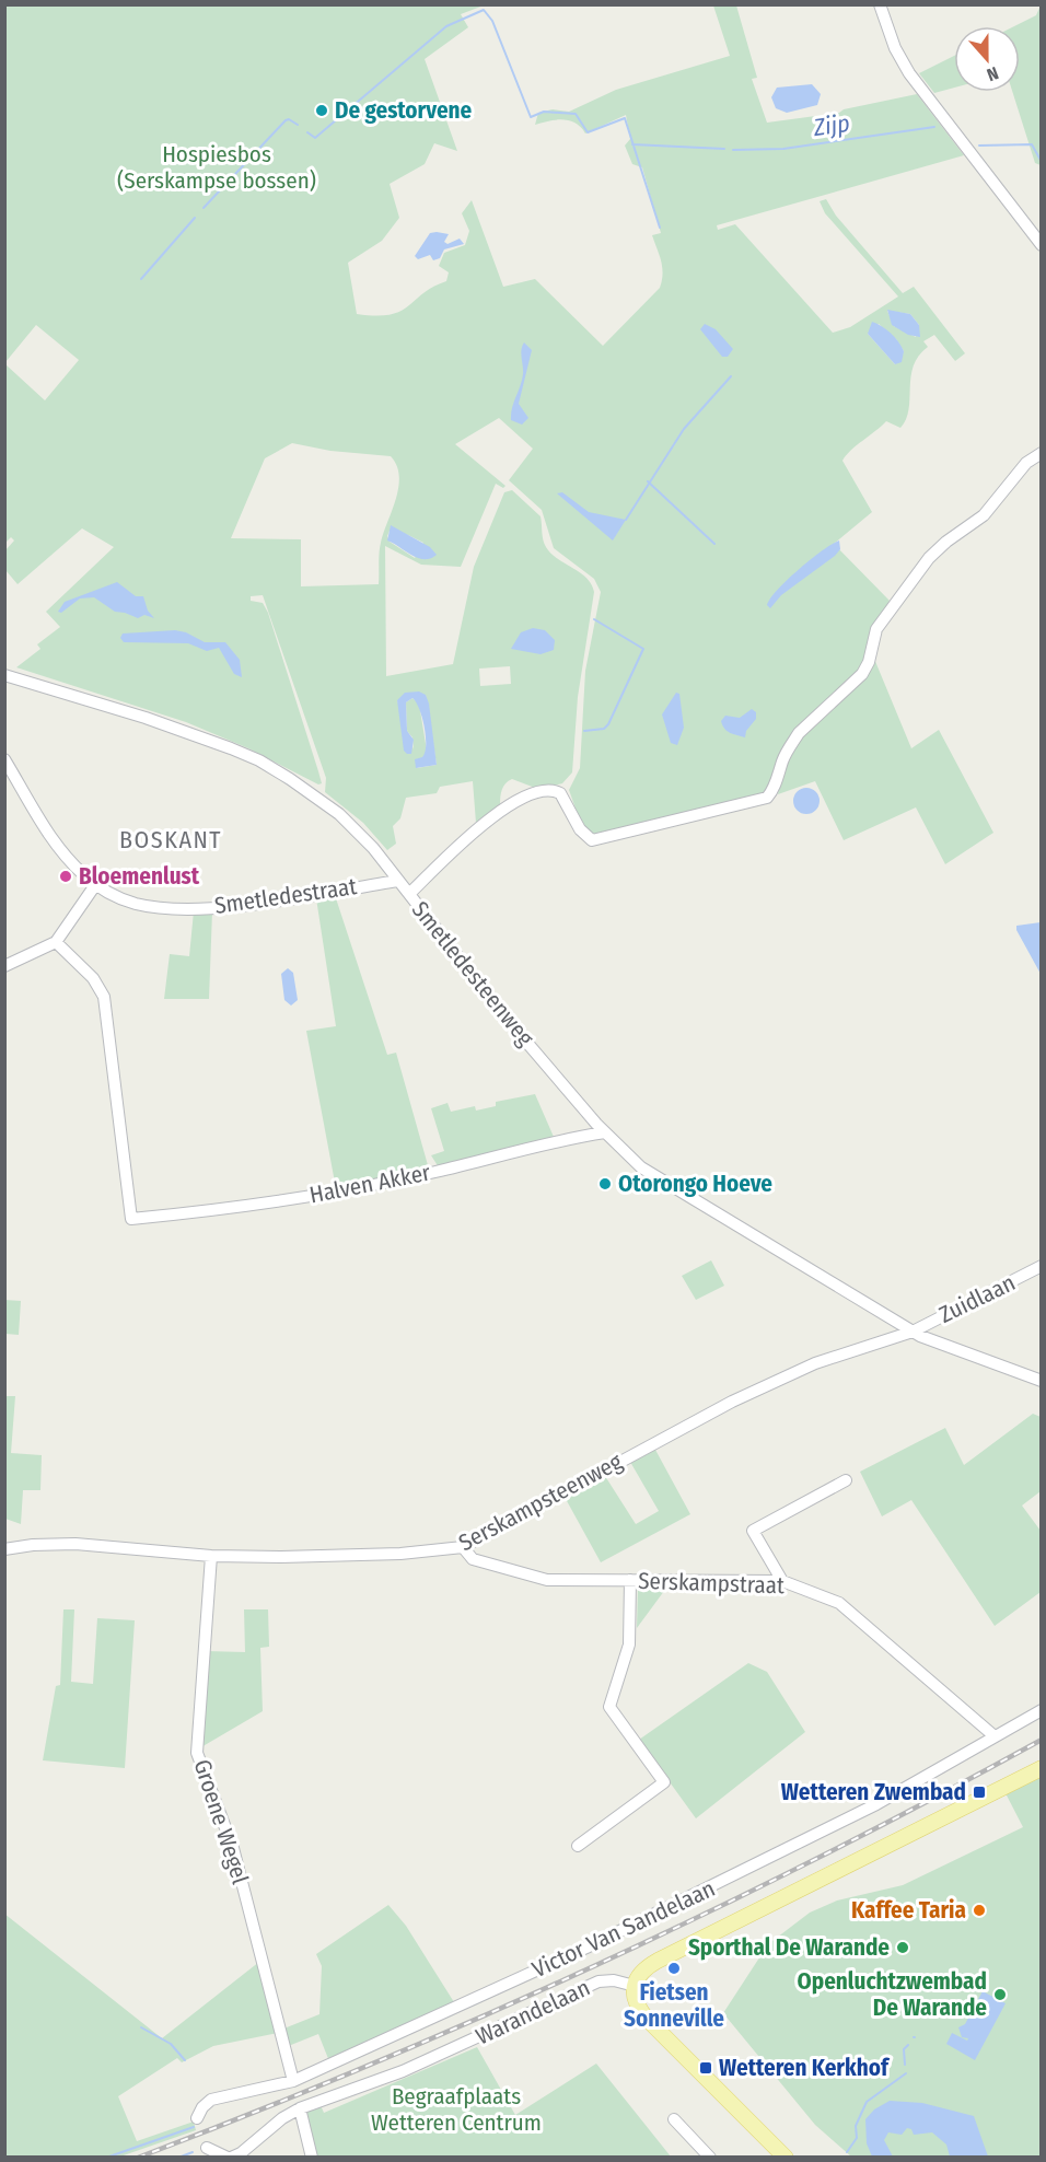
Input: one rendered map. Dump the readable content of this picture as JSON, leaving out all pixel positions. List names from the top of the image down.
{
  "streets": {
    "street": [
      "Smetledestraat",
      "Smetledesteenweg",
      "Halven Akker",
      "Zuidlaan",
      "Serskampsteenweg",
      "Serskampstraat",
      "Groene Wegel",
      "Victor Van Sandelaan",
      "Warandelaan"
    ]
  },
  "crossings": [
    ["Smetledestraat", "Smetledesteenweg"],
    ["Smetledesteenweg", "Halven Akker"],
    ["Smetledesteenweg", "Zuidlaan"],
    ["Smetledesteenweg", "Serskampsteenweg"],
    ["Zuidlaan", "Serskampsteenweg"],
    ["Serskampsteenweg", "Serskampstraat"],
    ["Serskampsteenweg", "Groene Wegel"],
    ["Serskampstraat", "Victor Van Sandelaan"],
    ["Groene Wegel", "Victor Van Sandelaan"]
  ],
  "districts": ["BOSKANT"],
  "water": ["Zijp"],
  "parks": ["Hospiesbos (Serskampse bossen)", "Begraafplaats Wetteren Centrum"],
  "places": {
    "other": [
      "De gestorvene",
      "Bloemenlust",
      "Otorongo Hoeve",
      "Kaffee Taria",
      "Sporthal De Warande",
      "Fietsen Sonneville",
      "Openluchtzwembad De Warande"
    ],
    "transit": ["Wetteren Zwembad", "Wetteren Kerkhof"]
  },
  "north": "bottom"
}
